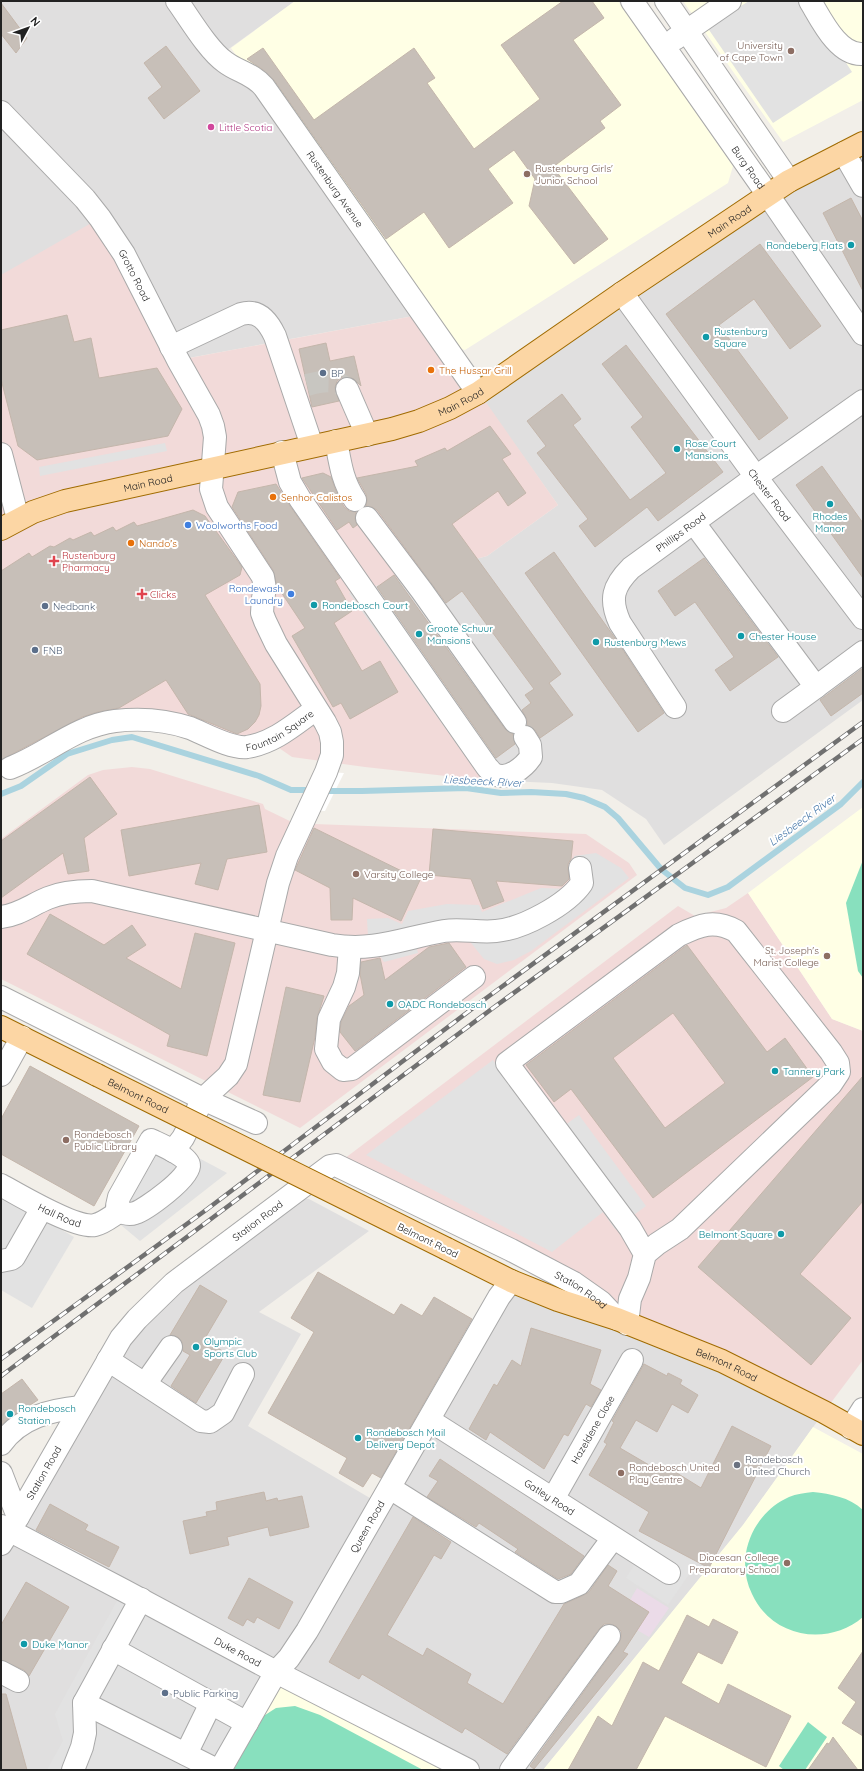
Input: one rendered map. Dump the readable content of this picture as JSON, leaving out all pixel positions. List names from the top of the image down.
{
  "streets": {
    "main road": ["Main Road", "Belmont Road"],
    "street": [
      "Burg Road",
      "Rustenburg Avenue",
      "Grotto Road",
      "Chester Road",
      "Phillips Road",
      "Fountain Square",
      "Hall Road",
      "Station Road",
      "Hazeldene Close",
      "Gatley Road",
      "Queen Road",
      "Duke Road"
    ]
  },
  "crossings": [
    ["Burg Road", "Main Road"],
    ["Rustenburg Avenue", "Main Road"],
    ["Main Road", "Grotto Road"],
    ["Main Road", "Chester Road"],
    ["Main Road", "Fountain Square"],
    ["Grotto Road", "Fountain Square"],
    ["Chester Road", "Phillips Road"],
    ["Belmont Road", "Station Road"],
    ["Belmont Road", "Queen Road"],
    ["Station Road", "Duke Road"],
    ["Hazeldene Close", "Gatley Road"],
    ["Gatley Road", "Queen Road"],
    ["Queen Road", "Duke Road"]
  ],
  "water": ["Liesbeeck River"],
  "places": {
    "other": [
      "University of Cape Town",
      "Little Scotia",
      "Rustenburg Girls' Junior School",
      "Rondeberg Flats",
      "Rustenburg Square",
      "The Hussar Grill",
      "BP",
      "Rose Court Mansions",
      "Senhor Calistos",
      "Rhodes Manor",
      "Woolworths Food",
      "Nando's",
      "Rondewash Laundry",
      "Rondebosch Court",
      "Nedbank",
      "Groote Schuur Mansions",
      "Chester House",
      "Rustenburg Mews",
      "FNB",
      "Varsity College",
      "St. Joseph's Marist College",
      "OADC Rondebosch",
      "Tannery Park",
      "Rondebosch Public Library",
      "Belmont Square",
      "Olympic Sports Club",
      "Rondebosch Station",
      "Rondebosch Mail Delivery Depot",
      "Rondebosch United Church",
      "Rondebosch United Play Centre",
      "Diocesan College Preparatory School",
      "Duke Manor",
      "Public Parking"
    ],
    "health": ["Rustenburg Pharmacy", "Clicks"]
  },
  "north": "top right"
}
